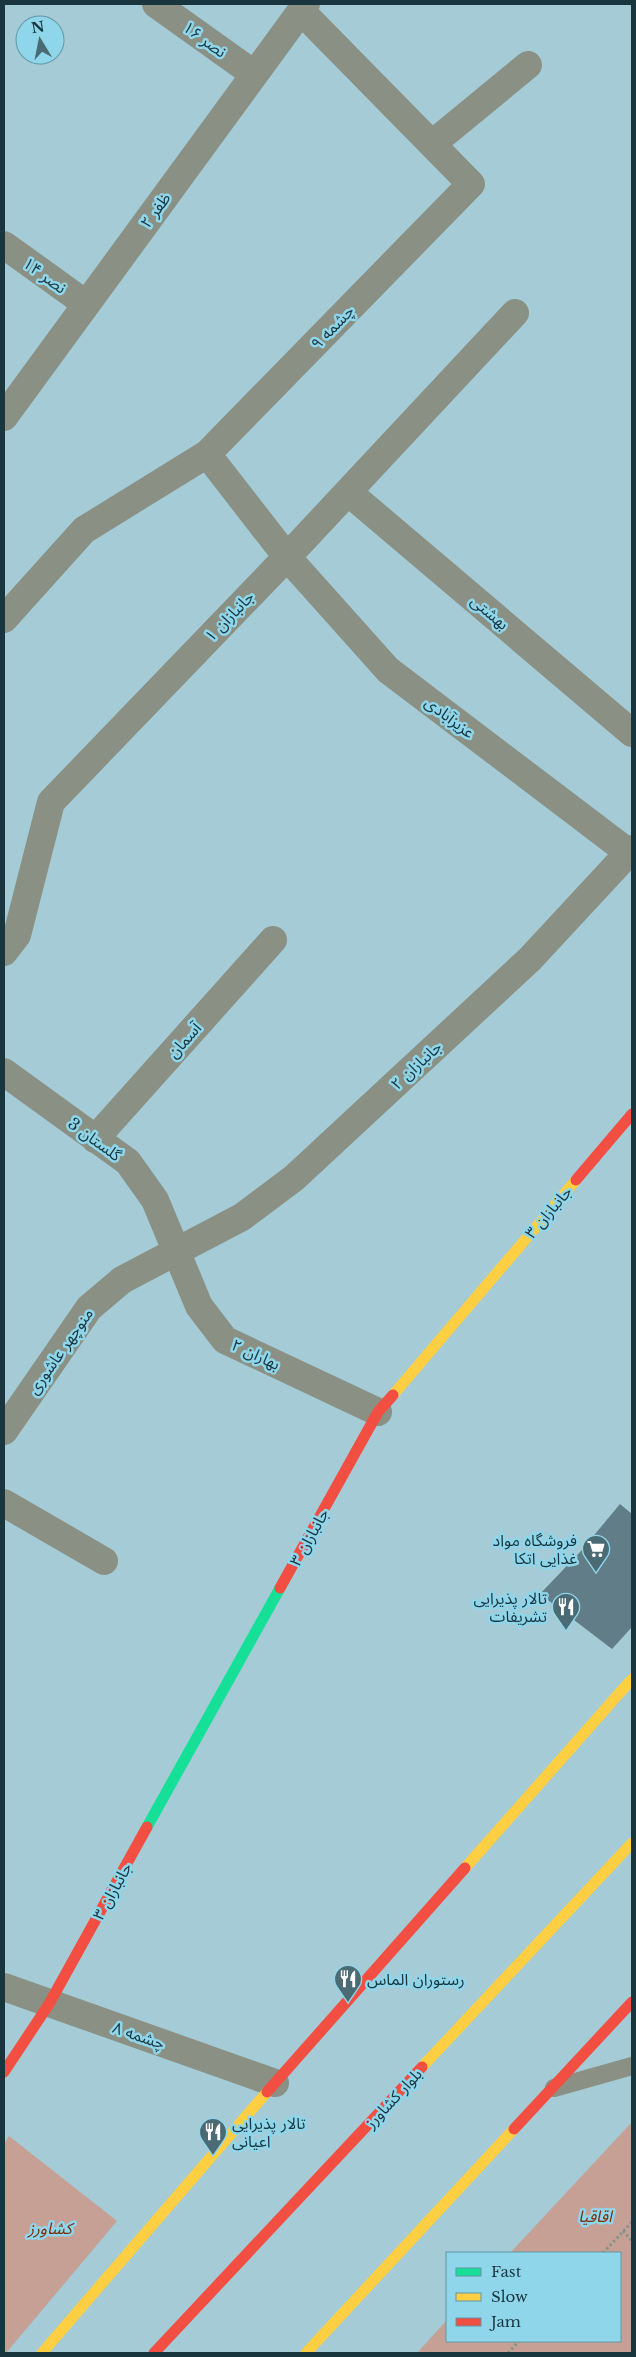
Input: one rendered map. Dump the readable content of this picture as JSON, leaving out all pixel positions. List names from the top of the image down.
{
  "streets": {
    "street": [
      "نصر ۱۶",
      "ظفر ۲",
      "نصر ۱۴",
      "چشمه ۹",
      "بهشتی",
      "جانبازان ۱",
      "عزیزآبادی",
      "آسمان",
      "جانبازان ۲",
      "گلستان 3",
      "جانبازان ۳",
      "منوچهر عاشوری",
      "بهاران ۲",
      "چشمه ۸",
      "بلوار کشاورز"
    ]
  },
  "crossings": [
    ["نصر ۱۶", "ظفر ۲"],
    ["ظفر ۲", "نصر ۱۴"],
    ["ظفر ۲", "چشمه ۹"],
    ["چشمه ۹", "عزیزآبادی"],
    ["بهشتی", "جانبازان ۱"],
    ["جانبازان ۱", "عزیزآبادی"],
    ["عزیزآبادی", "جانبازان ۲"],
    ["آسمان", "گلستان 3"],
    ["جانبازان ۲", "گلستان 3"],
    ["جانبازان ۲", "منوچهر عاشوری"],
    ["جانبازان ۲", "بهاران ۲"],
    ["گلستان 3", "منوچهر عاشوری"],
    ["گلستان 3", "بهاران ۲"],
    ["جانبازان ۳", "بهاران ۲"],
    ["جانبازان ۳", "چشمه ۸"],
    ["منوچهر عاشوری", "بهاران ۲"]
  ],
  "parks": ["اقاقیا", "کشاورز"],
  "places": {
    "supermarket": ["فروشگاه مواد غذایی اتکا"],
    "restaurant": ["تالار پذیرایی تشریفات", "رستوران الماس", "تالار پذیرایی اعیانی"]
  },
  "legend": ["Fast", "Slow", "Jam"],
  "north": "top"
}
